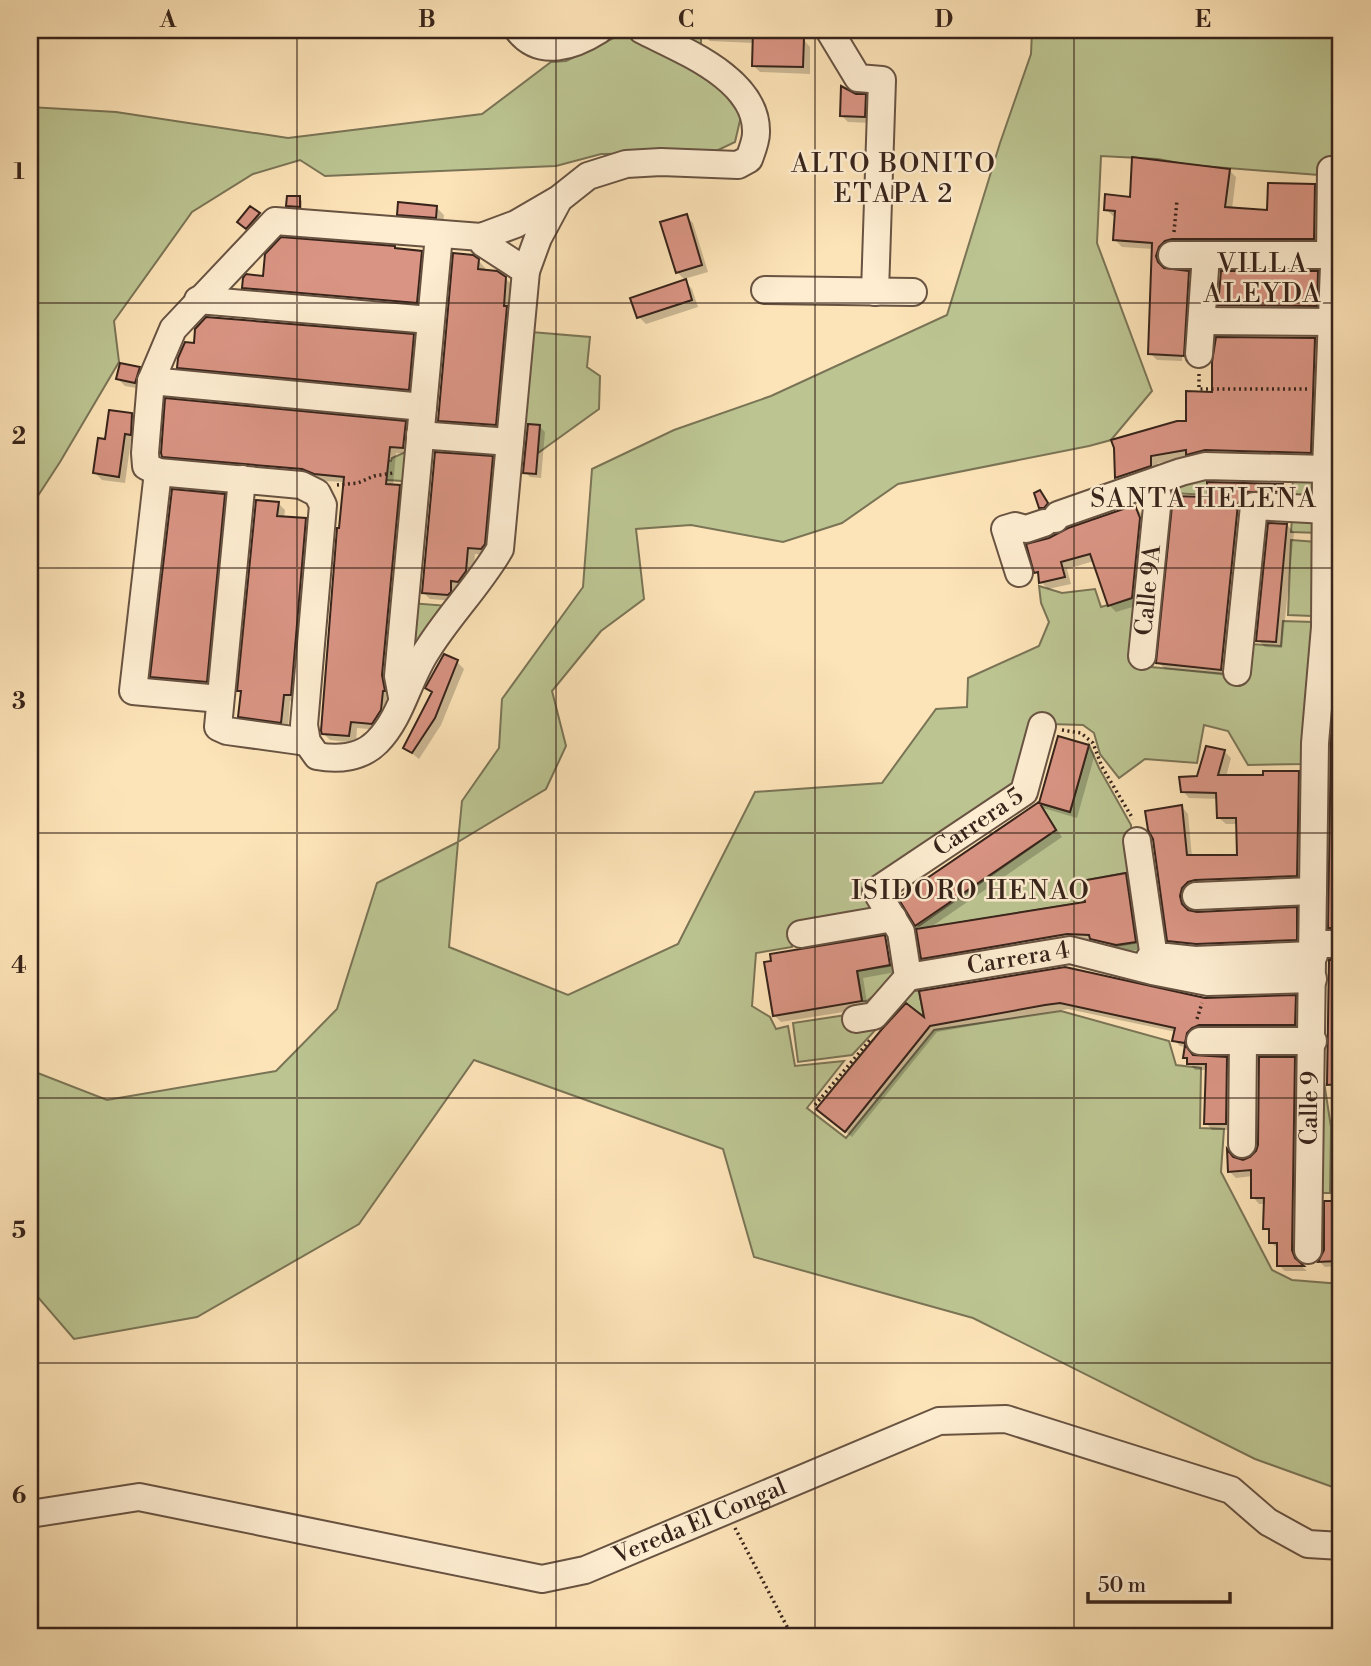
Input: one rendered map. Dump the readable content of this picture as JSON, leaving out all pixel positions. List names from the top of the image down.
{
  "streets": {
    "street": [
      "Calle 9A",
      "Carrera 5",
      "Carrera 4",
      "Calle 9",
      "Vereda El Congal"
    ]
  },
  "crossings": [
    ["Carrera 4", "Calle 9"]
  ],
  "districts": [
    "ALTO BONITO ETAPA 2",
    "VILLA ALEYDA",
    "SANTA HELENA",
    "ISIDORO HENAO"
  ],
  "scale_bar": "50 m",
  "grid": {
    "columns": [
      "A",
      "B",
      "C",
      "D",
      "E"
    ],
    "rows": [
      "1",
      "2",
      "3",
      "4",
      "5",
      "6"
    ]
  }
}
